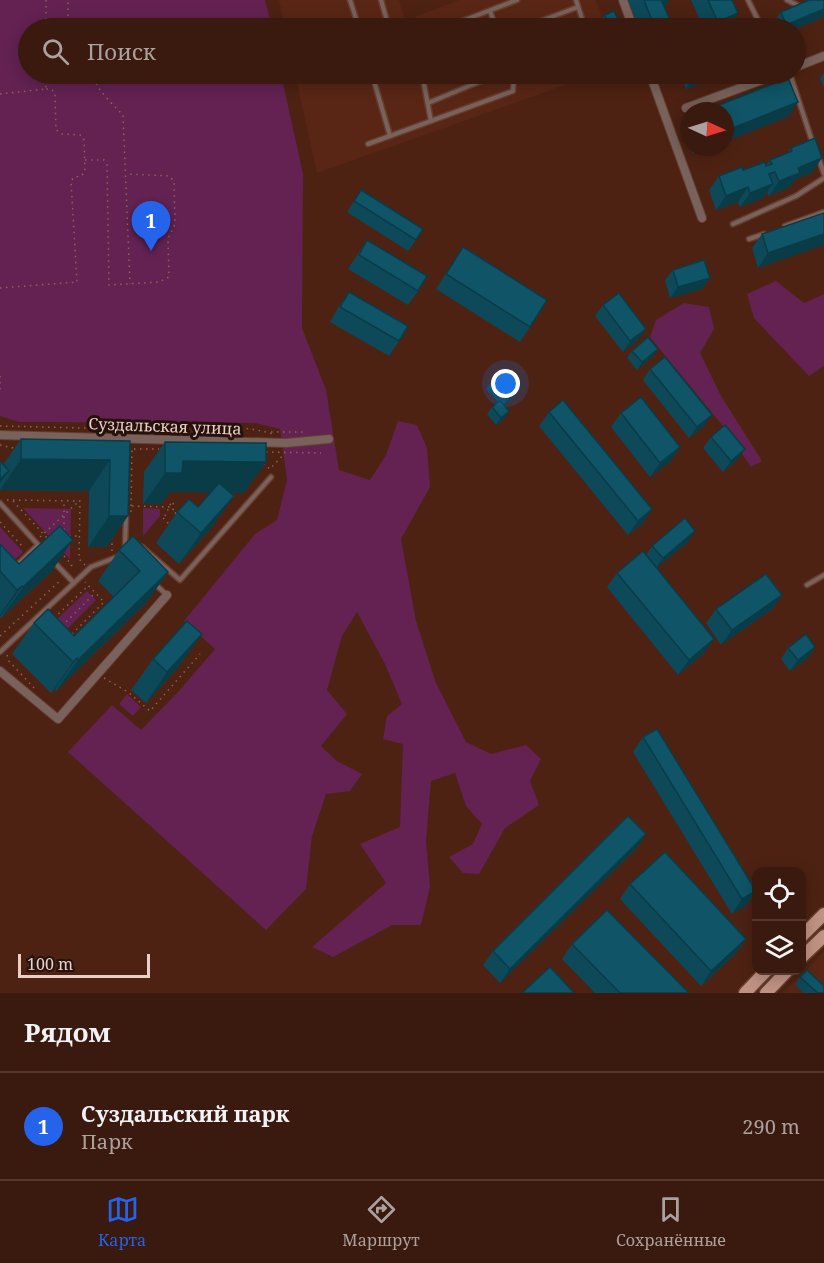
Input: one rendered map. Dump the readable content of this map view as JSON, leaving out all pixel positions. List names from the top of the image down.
{
  "streets": {
    "street": ["Суздальская улица"]
  },
  "scale_bar": "100 m",
  "north": "right",
  "page": {
    "search": "Поиск",
    "pins": "1",
    "scale": "100 m",
    "heading": "Рядом",
    "list": [
      {
        "mark": "1",
        "name": "Суздальский парк",
        "note": "Парк",
        "value": "290 m"
      }
    ],
    "nav": ["Карта", "Маршрут", "Сохранённые"]
  }
}
